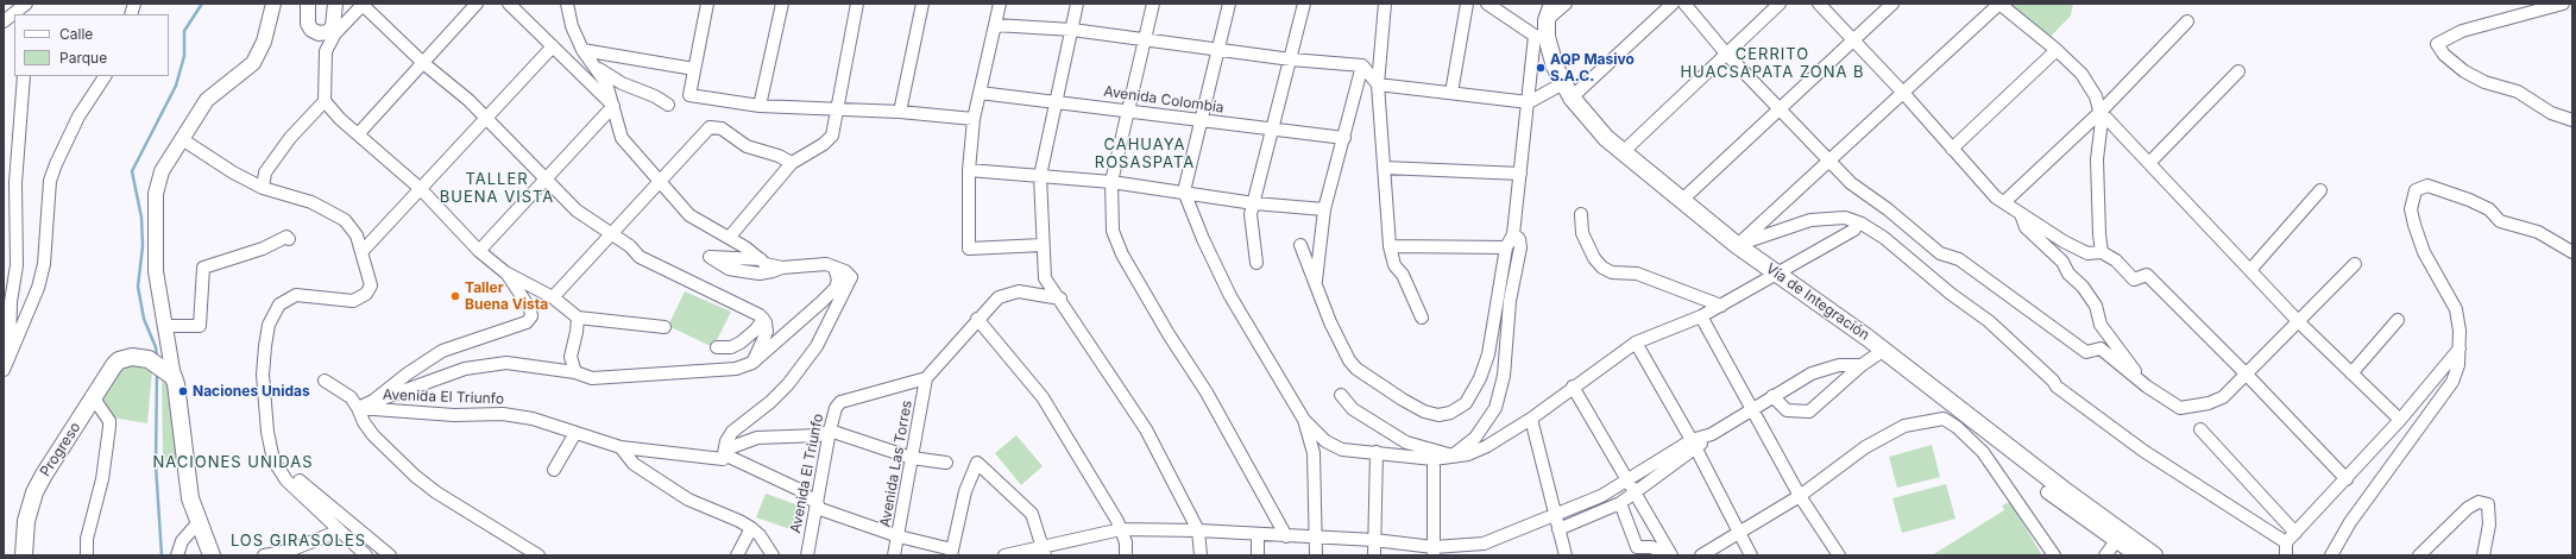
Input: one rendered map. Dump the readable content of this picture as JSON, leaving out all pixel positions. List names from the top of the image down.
{
  "streets": {
    "main road": ["Vía de Integración", "Progreso"],
    "street": ["Avenida Colombia", "Avenida El Triunfo", "Avenida Las Torres"]
  },
  "crossings": [
    ["Avenida El Triunfo", "Avenida Las Torres"]
  ],
  "districts": [
    "CERRITO HUACSAPATA ZONA B",
    "CAHUAYA ROSASPATA",
    "TALLER BUENA VISTA",
    "NACIONES UNIDAS",
    "LOS GIRASOLES"
  ],
  "places": ["AQP Masivo S.A.C.", "Taller Buena Vista", "Naciones Unidas"],
  "legend": ["Calle", "Parque"]
}
